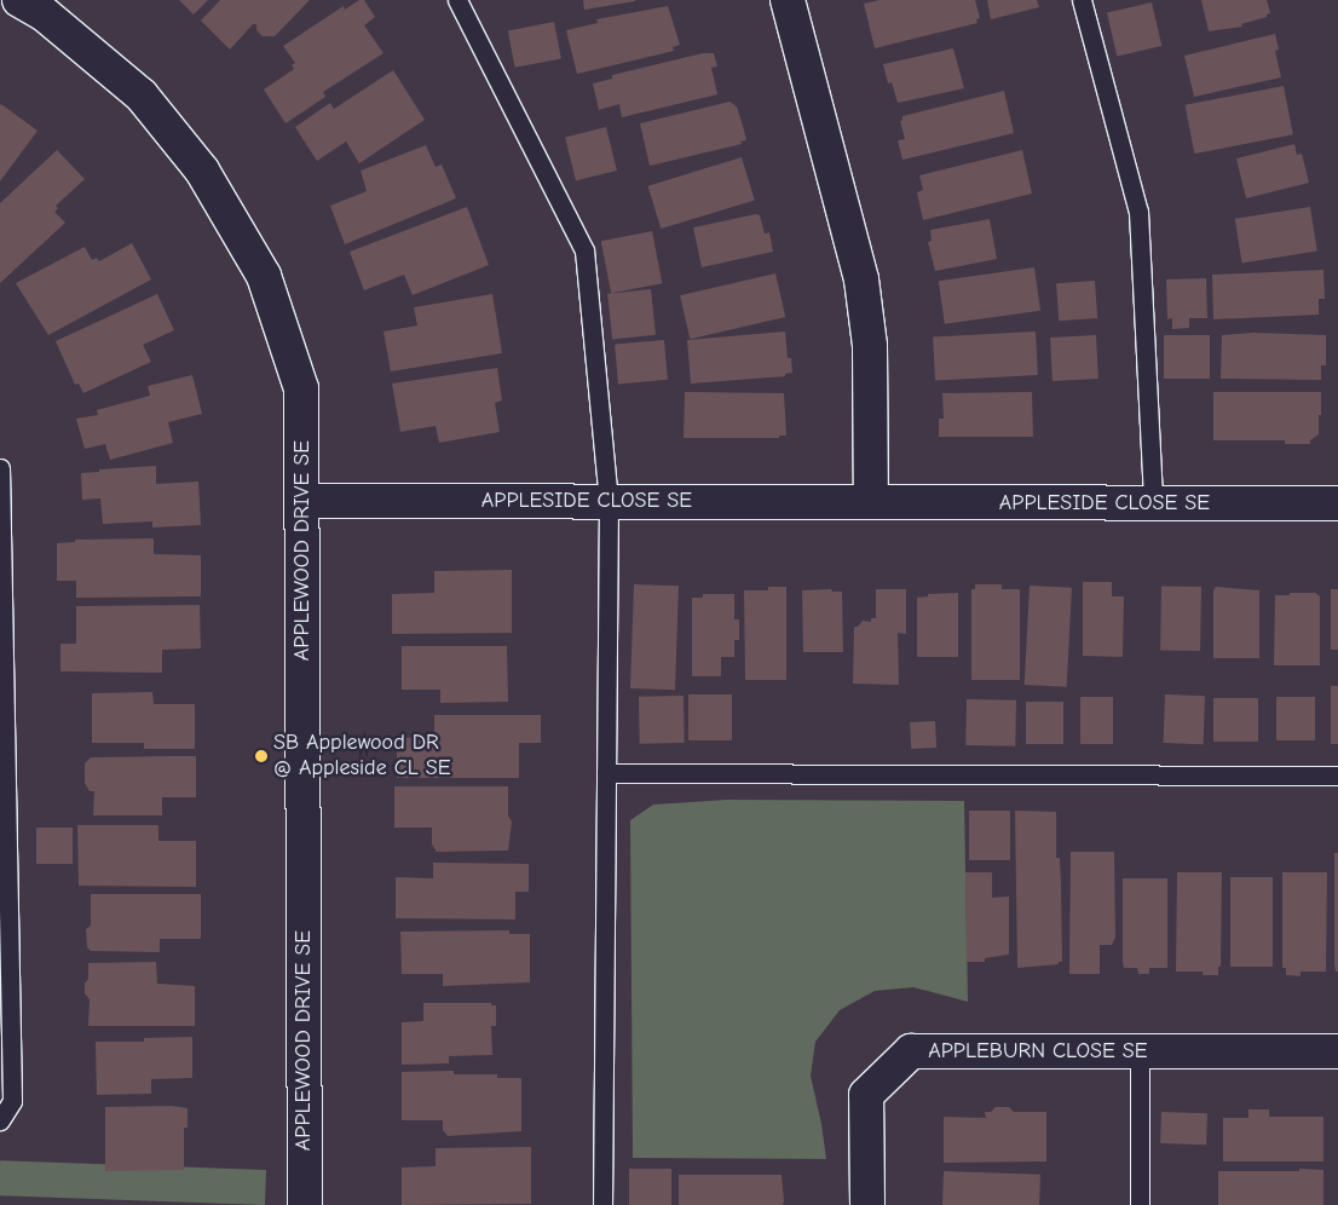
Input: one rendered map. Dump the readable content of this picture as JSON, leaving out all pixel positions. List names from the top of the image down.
{
  "streets": {
    "street": ["APPLESIDE CLOSE SE", "APPLEWOOD DRIVE SE", "APPLEBURN CLOSE SE"]
  },
  "crossings": [
    ["APPLESIDE CLOSE SE", "APPLEWOOD DRIVE SE"]
  ],
  "places": ["SB Applewood DR @ Appleside CL SE"]
}
